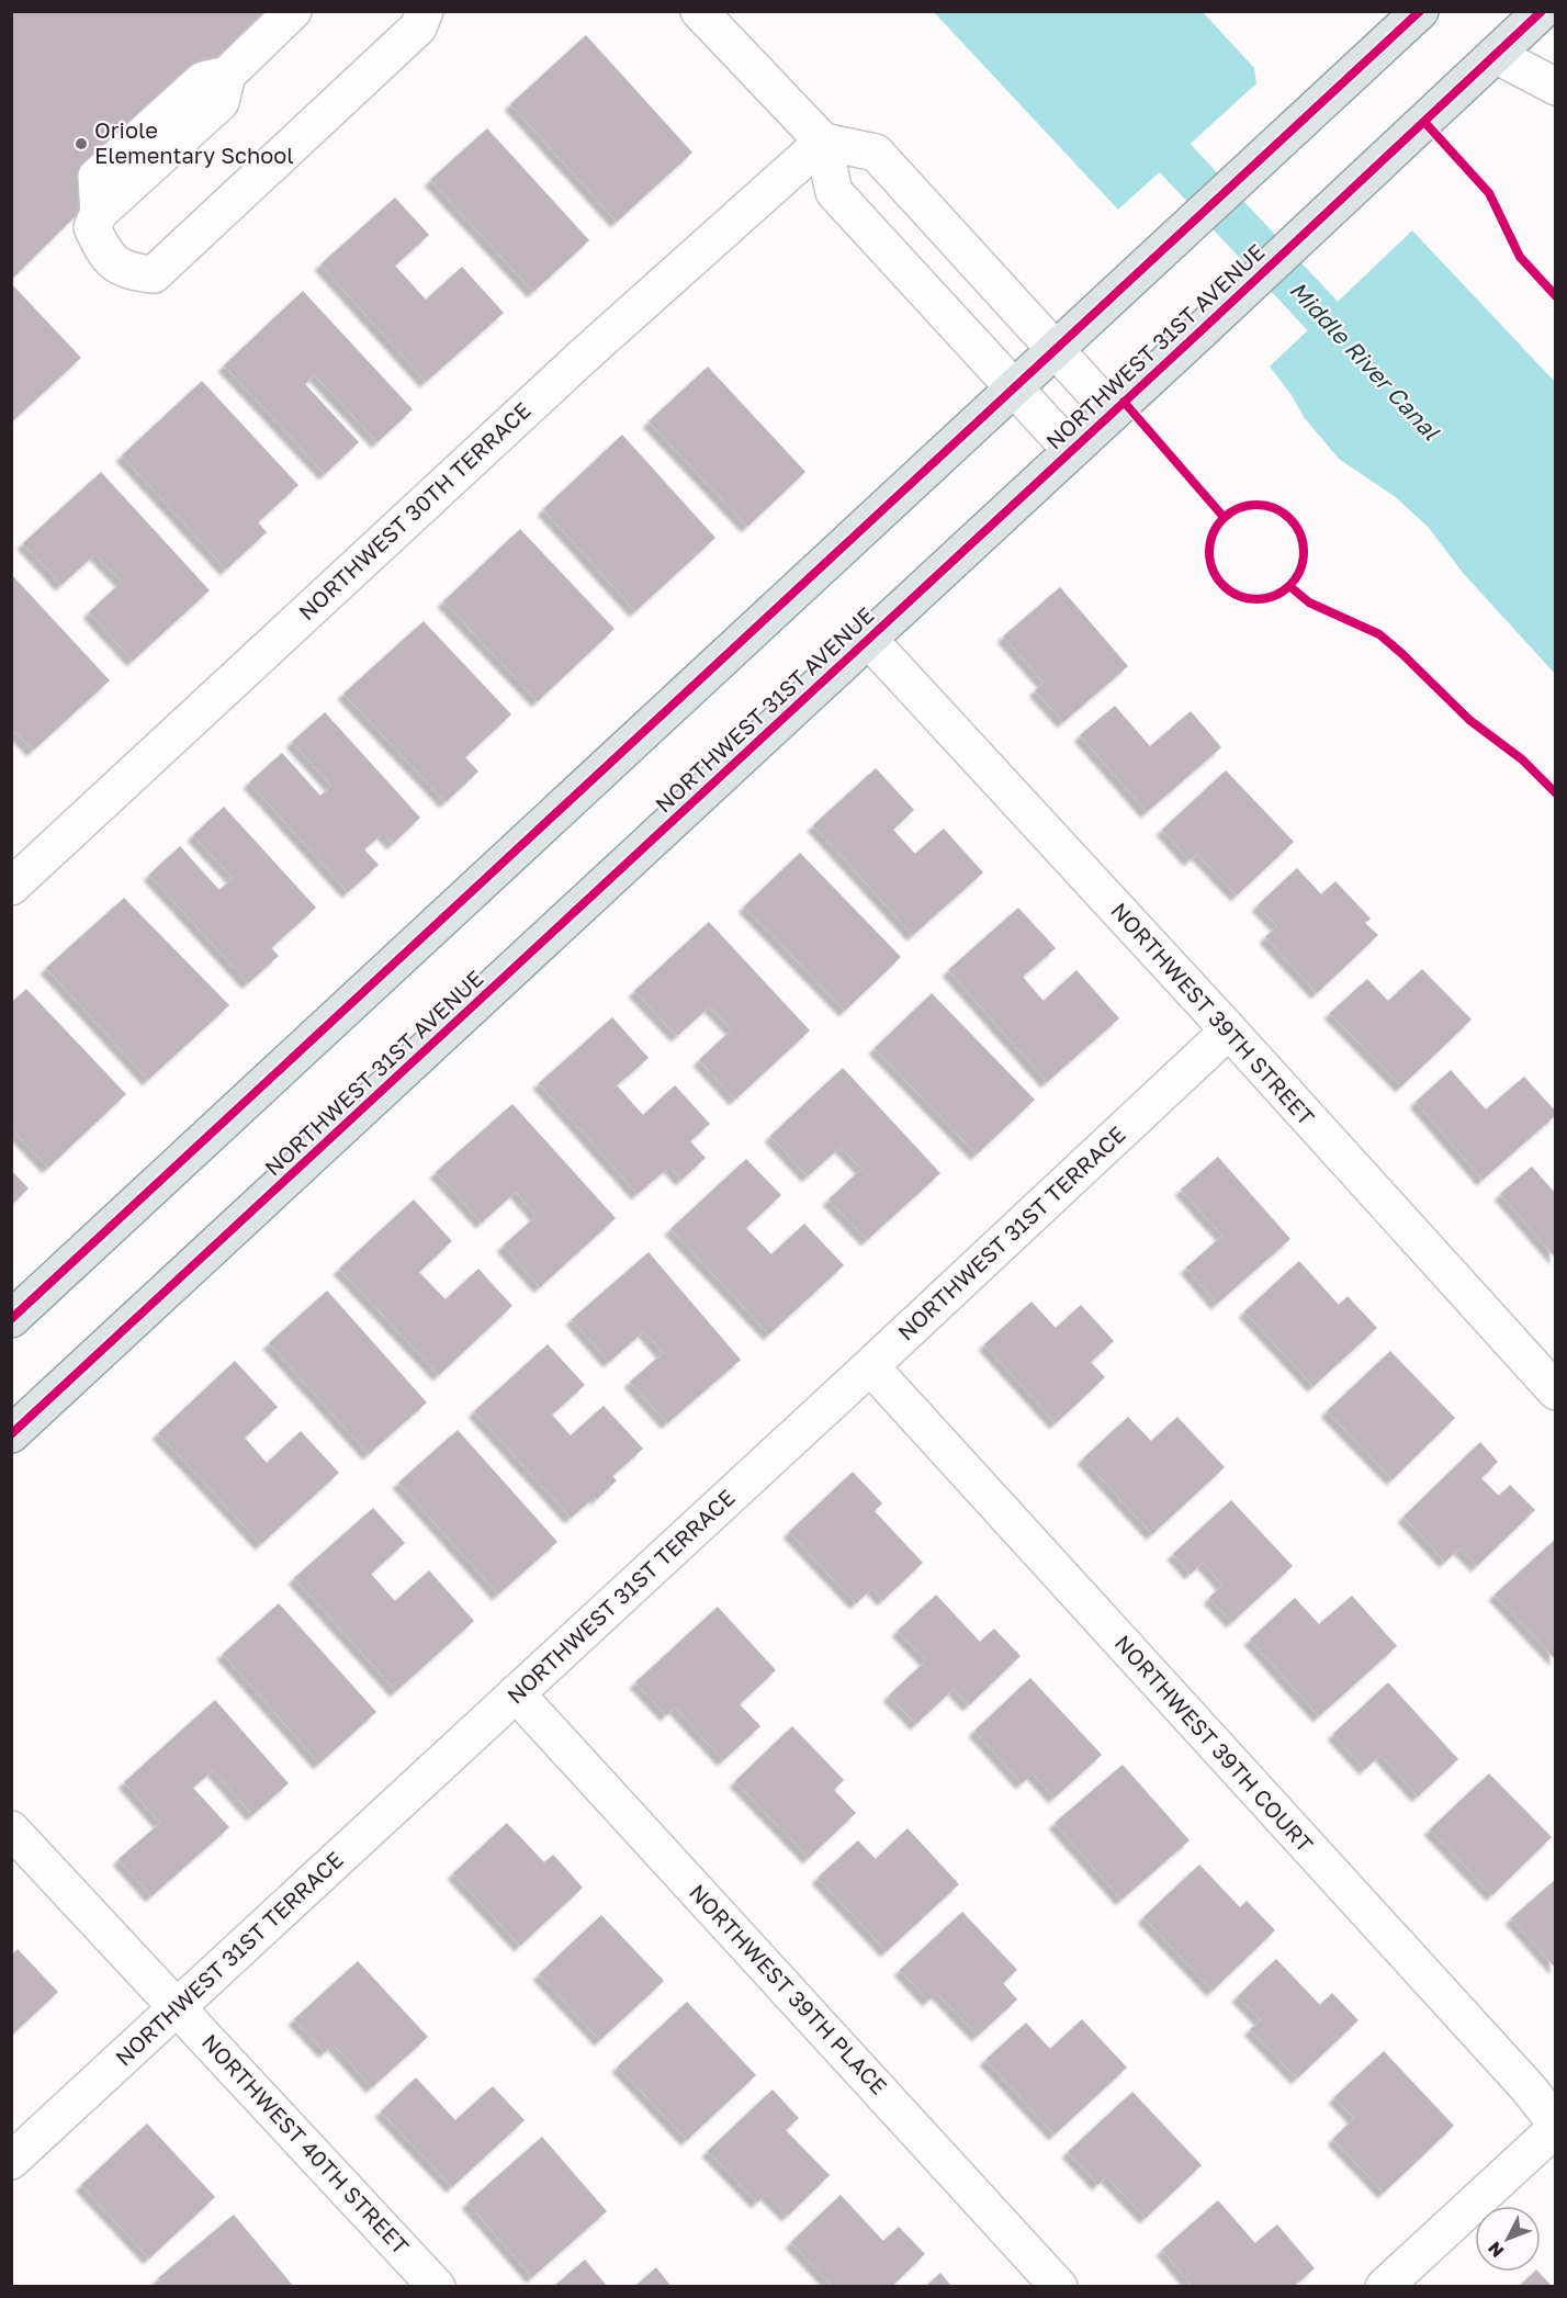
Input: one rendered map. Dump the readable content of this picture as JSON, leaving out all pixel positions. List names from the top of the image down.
{
  "streets": {
    "main road": ["NORTHWEST 31ST AVENUE"],
    "street": [
      "NORTHWEST 30TH TERRACE",
      "NORTHWEST 39TH STREET",
      "NORTHWEST 31ST TERRACE",
      "NORTHWEST 39TH COURT",
      "NORTHWEST 39TH PLACE",
      "NORTHWEST 40TH STREET"
    ]
  },
  "crossings": [
    ["NORTHWEST 31ST AVENUE", "NORTHWEST 39TH STREET"],
    ["NORTHWEST 39TH STREET", "NORTHWEST 31ST TERRACE"],
    ["NORTHWEST 31ST TERRACE", "NORTHWEST 39TH COURT"],
    ["NORTHWEST 31ST TERRACE", "NORTHWEST 39TH PLACE"],
    ["NORTHWEST 31ST TERRACE", "NORTHWEST 40TH STREET"]
  ],
  "water": ["Middle River Canal"],
  "places": ["Oriole Elementary School"],
  "north": "bottom left"
}
